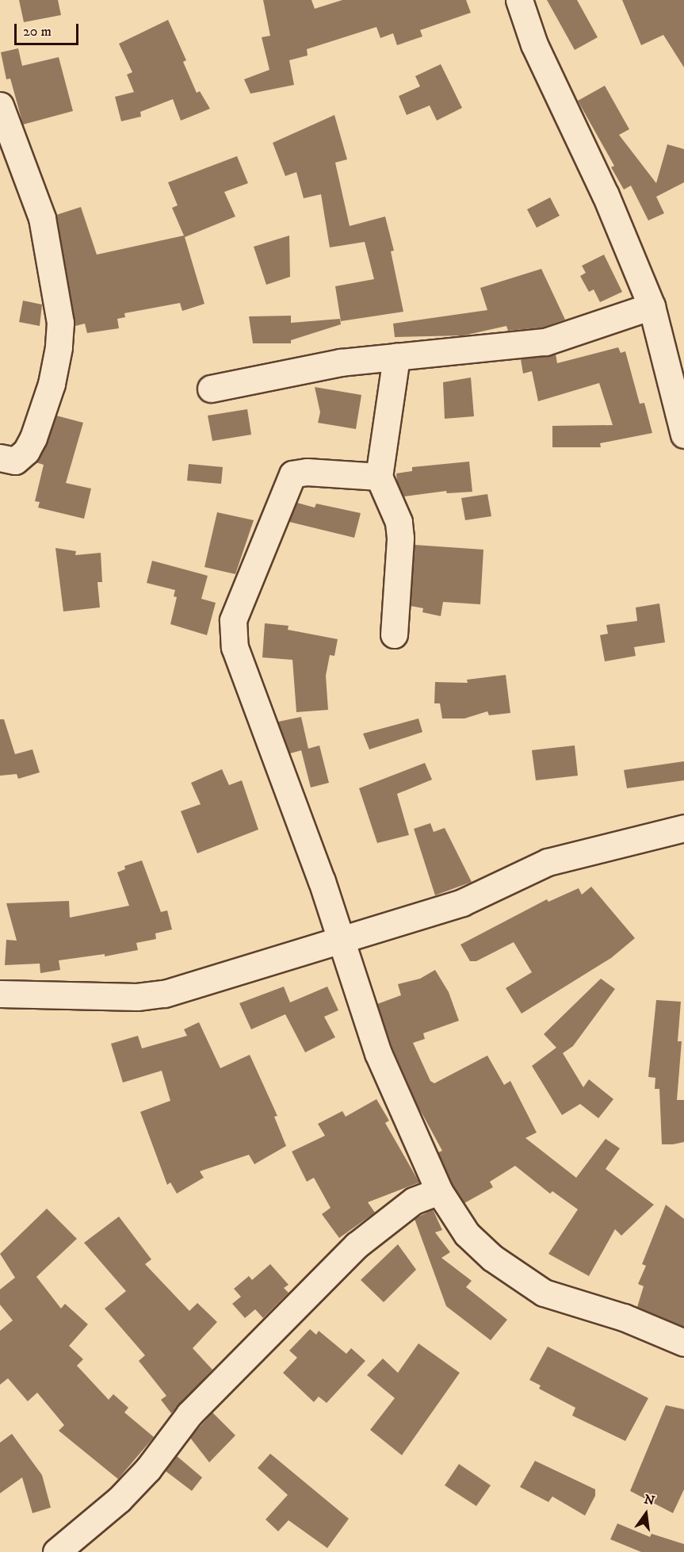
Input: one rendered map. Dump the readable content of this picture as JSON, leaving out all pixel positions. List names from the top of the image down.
{
  "scale_bar": "20 m",
  "north": "top"
}
